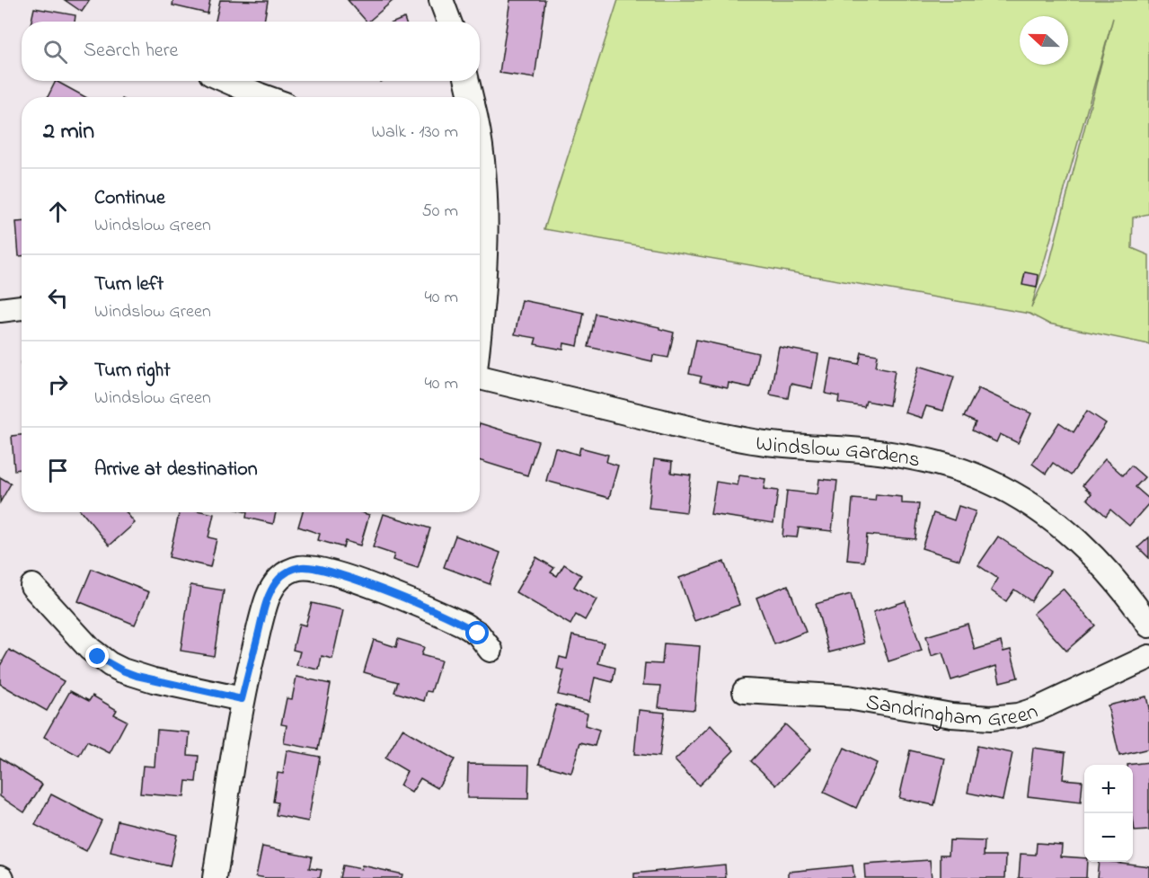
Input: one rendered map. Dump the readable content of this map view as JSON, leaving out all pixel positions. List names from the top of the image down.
{
  "streets": {
    "street": ["Windslow Gardens", "Sandringham Green"]
  },
  "north": "left",
  "page": {
    "search": "Search here",
    "heading": ["2 min", "Walk · 130 m"],
    "list": [
      ["Continue", "Windslow Green", "50 m"],
      ["Turn left", "Windslow Green", "40 m"],
      ["Turn right", "Windslow Green", "40 m"],
      "Arrive at destination"
    ],
    "map_buttons": ["+", "−"]
  }
}
